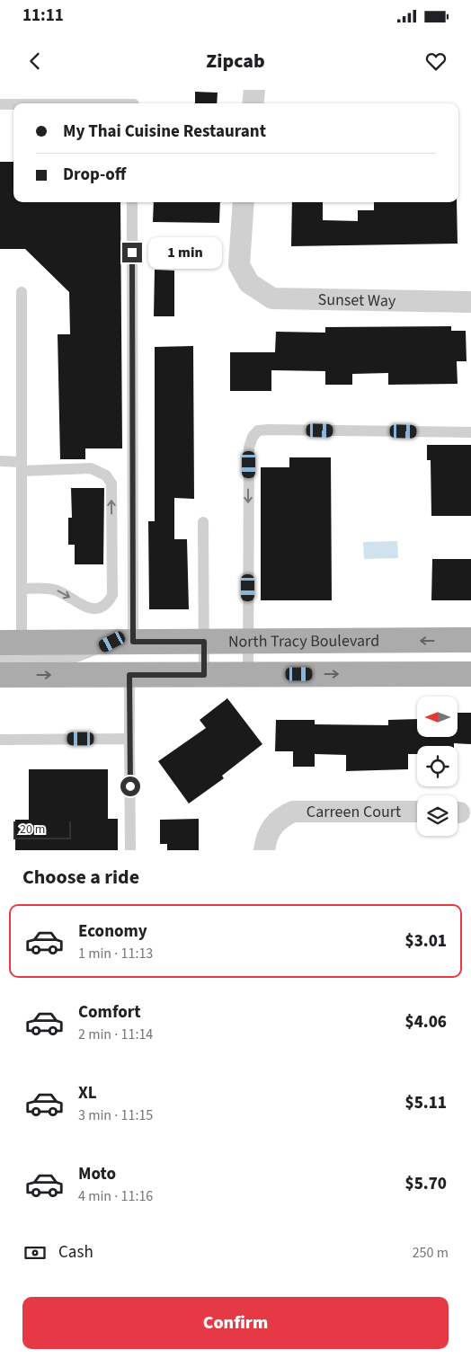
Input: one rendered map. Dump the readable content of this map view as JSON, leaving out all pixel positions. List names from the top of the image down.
{
  "streets": {
    "main road": ["North Tracy Boulevard"],
    "street": ["Sunset Way", "Carreen Court"]
  },
  "scale_bar": "20 m",
  "north": "left",
  "page": {
    "status": "11:11",
    "header": "Zipcab",
    "banner": ["My Thai Cuisine Restaurant", "Drop-off"],
    "bubble": "1 min",
    "scale": "20 m",
    "heading": "Choose a ride",
    "list": [
      {
        "name": "Economy",
        "note": "1 min · 11:13",
        "value": "$3.01"
      },
      {
        "name": "Comfort",
        "note": "2 min · 11:14",
        "value": "$4.06"
      },
      {
        "name": "XL",
        "note": "3 min · 11:15",
        "value": "$5.11"
      },
      {
        "name": "Moto",
        "note": "4 min · 11:16",
        "value": "$5.70"
      }
    ],
    "pay": ["Cash", "250 m"],
    "buttons": "Confirm"
  }
}
